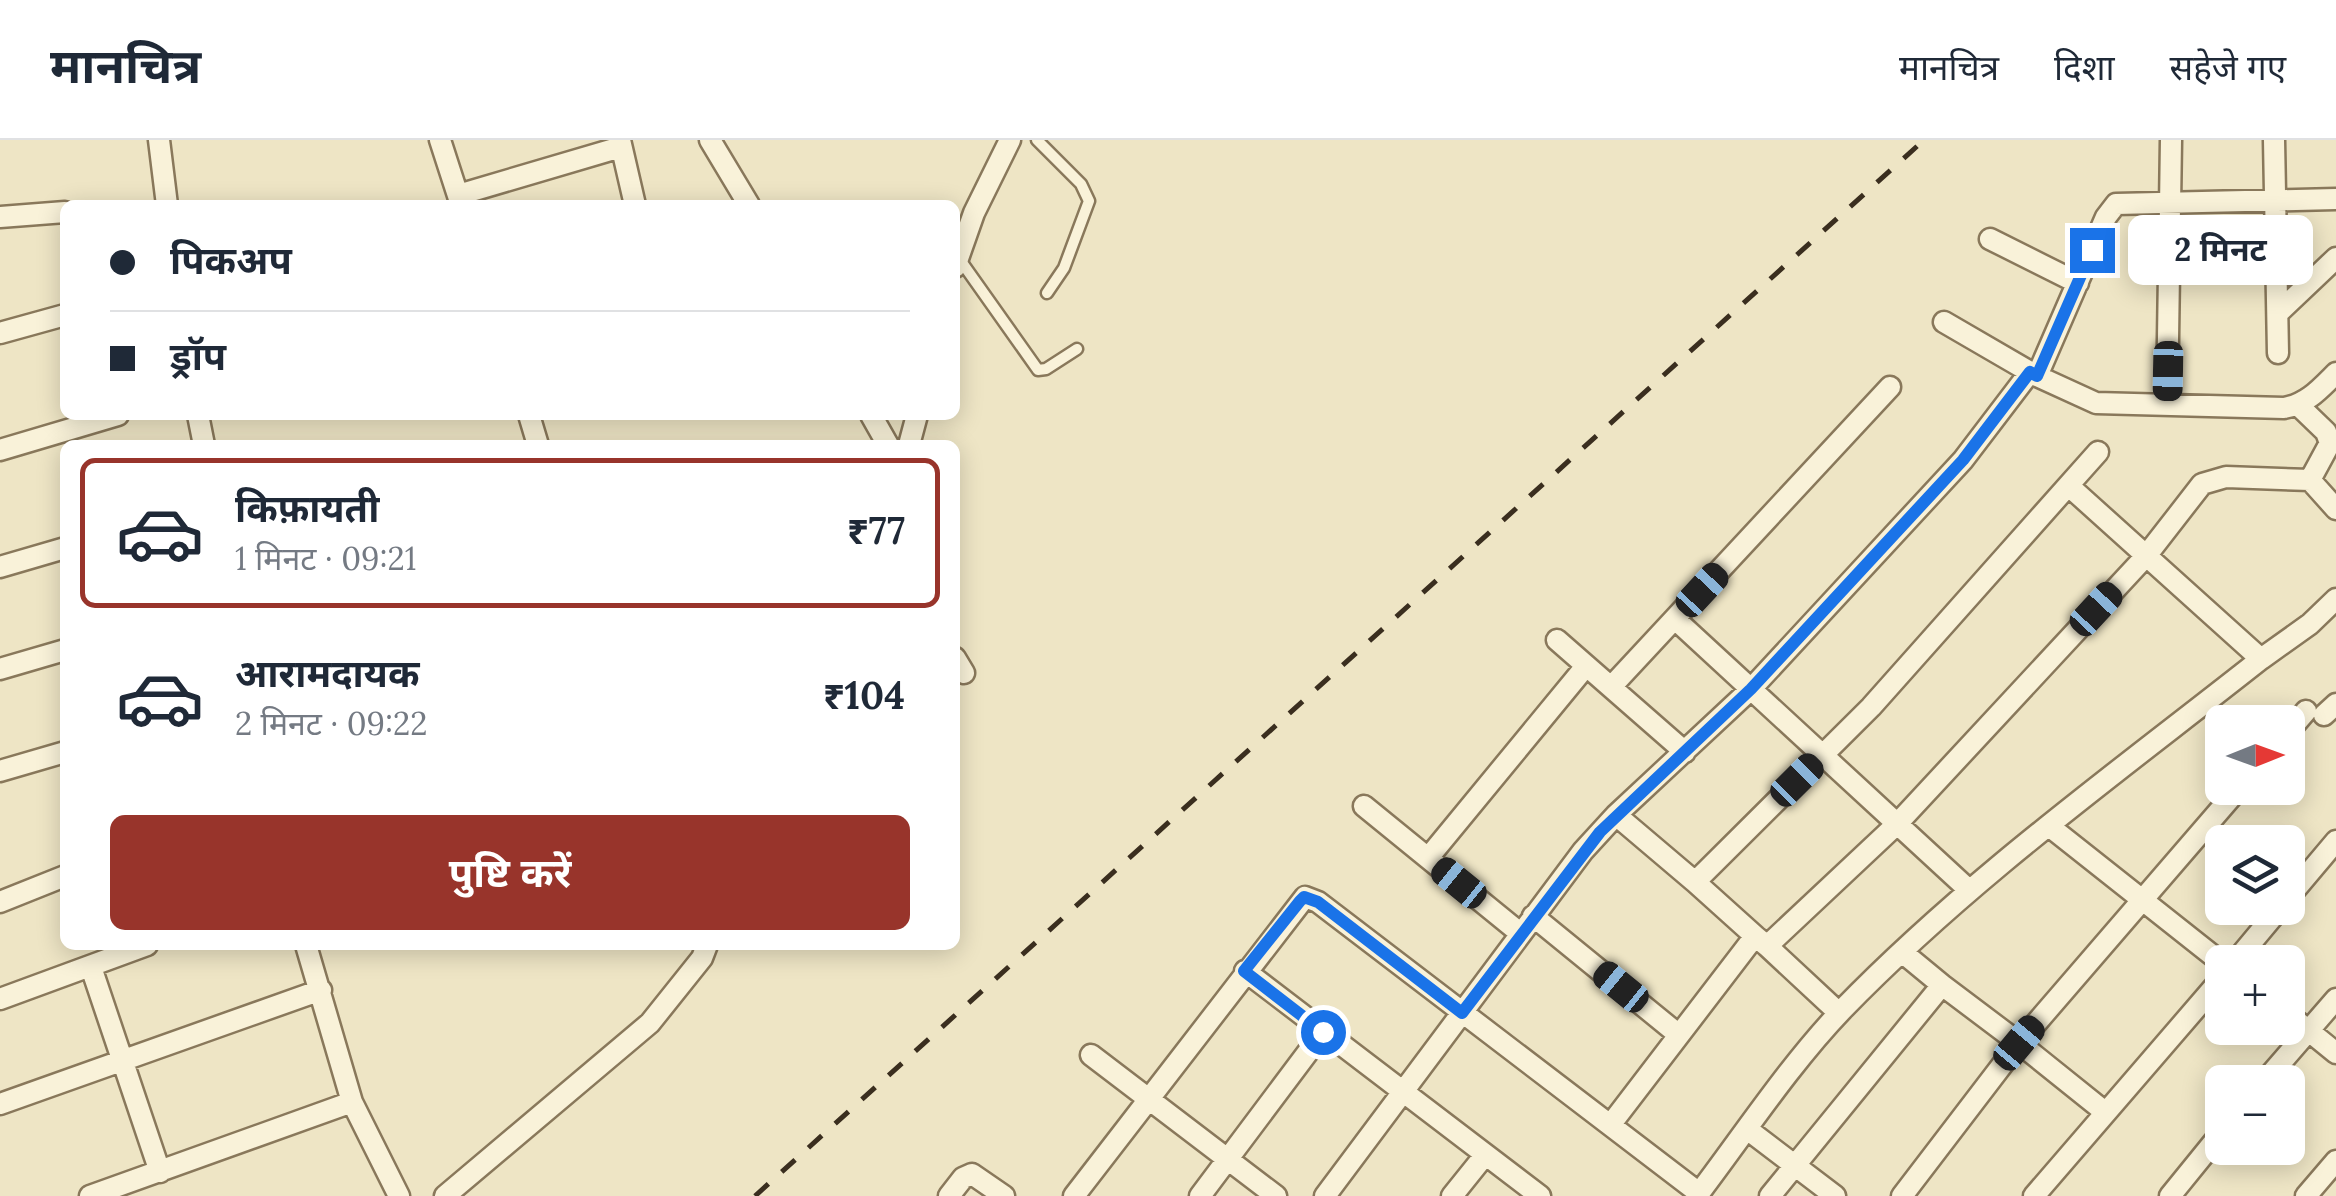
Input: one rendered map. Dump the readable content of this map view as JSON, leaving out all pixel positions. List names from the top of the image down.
{
  "north": "right",
  "page": {
    "header": "मानचित्र",
    "nav": ["मानचित्र", "दिशा", "सहेजे गए"],
    "banner": ["पिकअप", "ड्रॉप"],
    "bubble": "2 मिनट",
    "list": [
      {
        "name": "किफ़ायती",
        "note": "1 मिनट · 09:21",
        "value": "₹77"
      },
      {
        "name": "आरामदायक",
        "note": "2 मिनट · 09:22",
        "value": "₹104"
      }
    ],
    "map_buttons": ["+", "−"],
    "buttons": "पुष्टि करें"
  }
}
